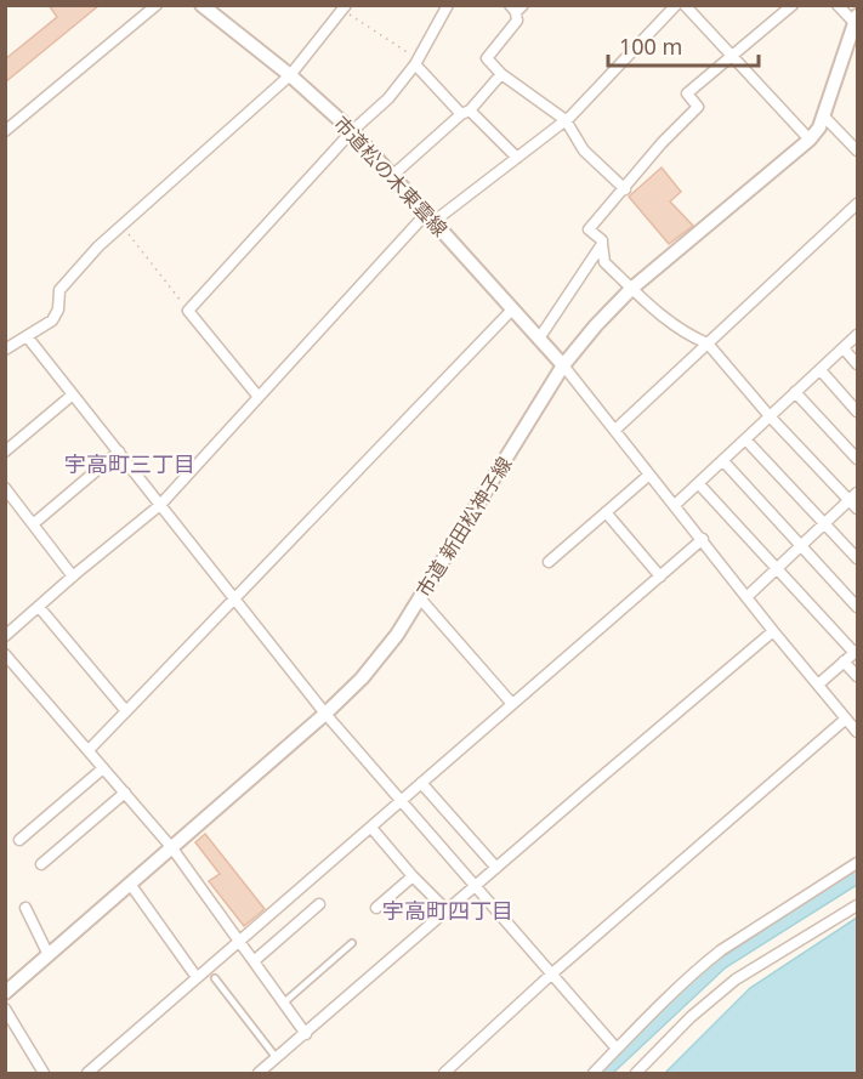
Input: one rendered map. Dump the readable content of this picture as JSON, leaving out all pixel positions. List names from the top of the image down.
{
  "streets": {
    "street": ["市道松の木東雲線", "市道 新田松神子線"]
  },
  "crossings": [
    ["市道松の木東雲線", "市道 新田松神子線"]
  ],
  "districts": ["宇高町三丁目", "宇高町四丁目"],
  "scale_bar": "100 m"
}
